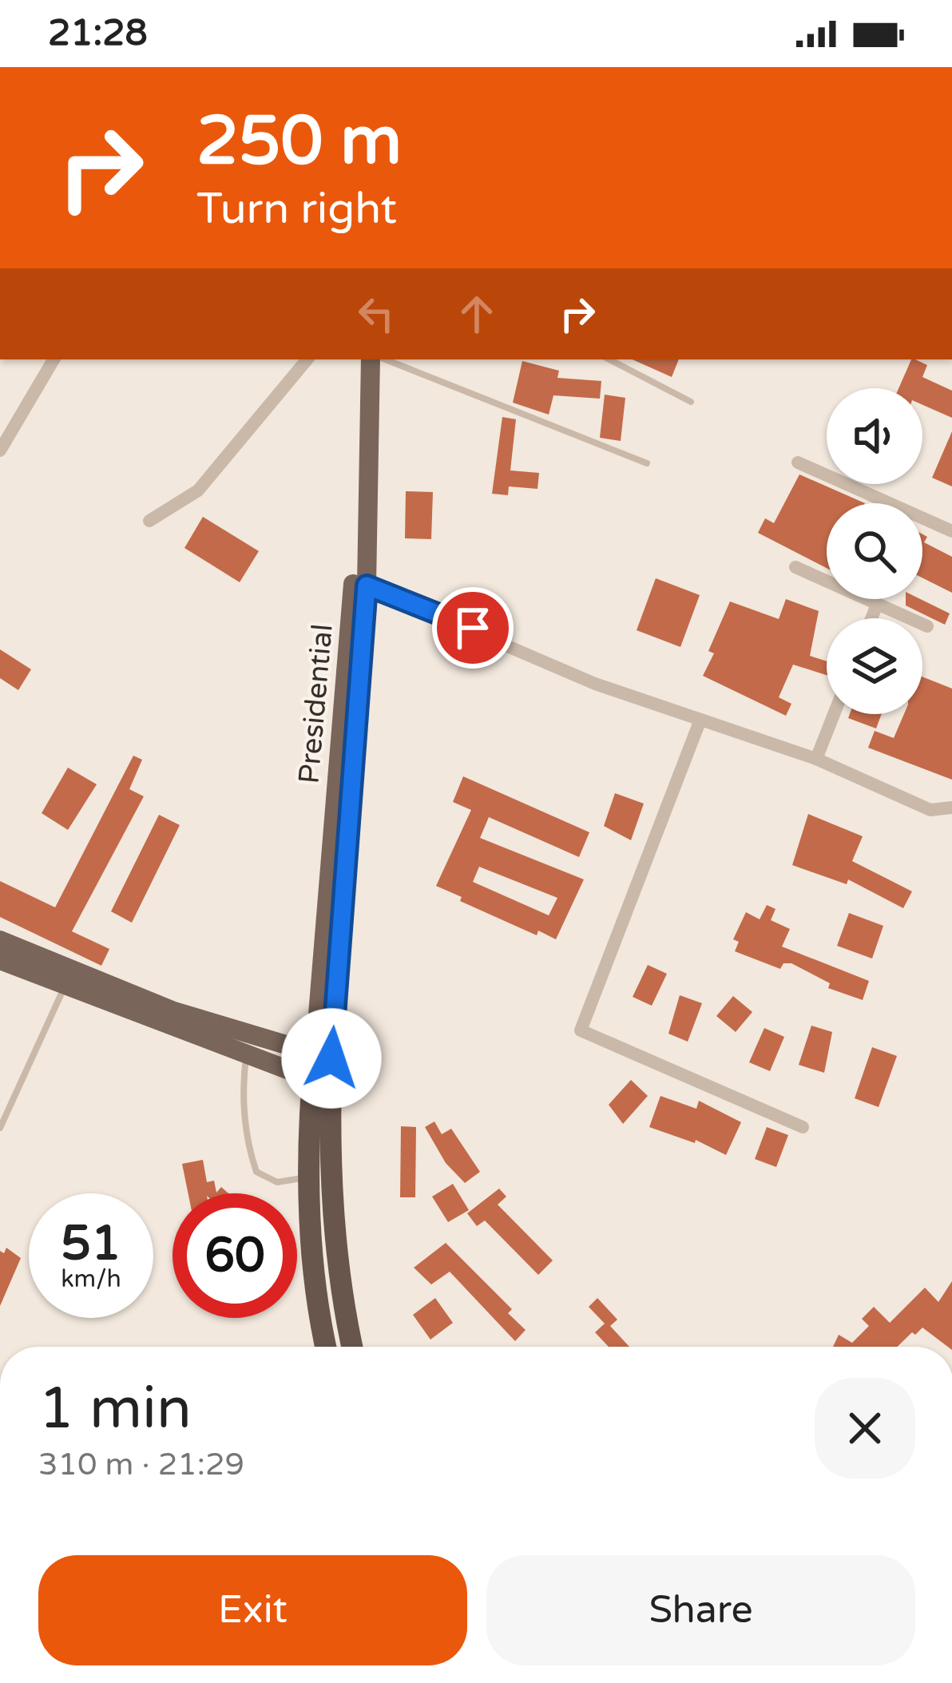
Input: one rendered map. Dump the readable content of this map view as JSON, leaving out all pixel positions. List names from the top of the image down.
{
  "page": {
    "status": "21:28",
    "turn": ["250 m", "Turn right"],
    "speed": "51 km/h",
    "limit": "60",
    "heading": ["1 min", "310 m · 21:29"],
    "buttons": ["Exit", "Share"]
  }
}
